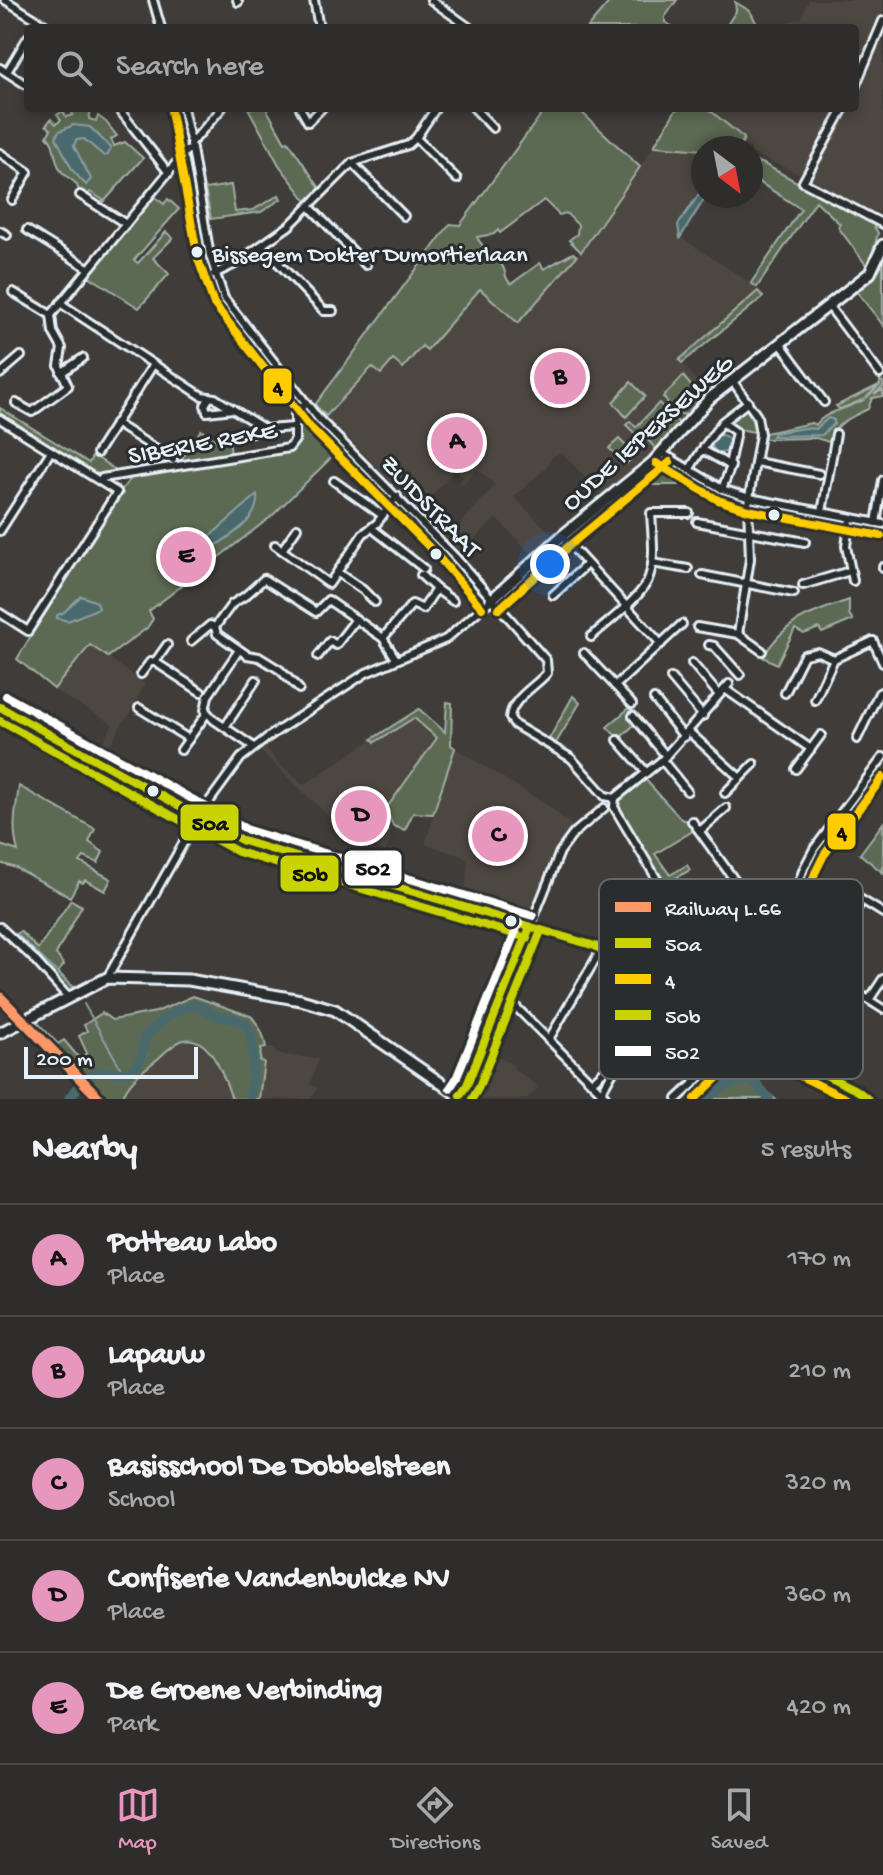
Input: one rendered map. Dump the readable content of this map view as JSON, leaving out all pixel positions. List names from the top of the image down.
{
  "streets": {
    "street": ["OUDE IEPERSEWEG", "SIBERIE REKE", "ZUIDSTRAAT"]
  },
  "crossings": [
    ["OUDE IEPERSEWEG", "ZUIDSTRAAT"]
  ],
  "places": ["Bissegem Dokter Dumortierlaan"],
  "lines": [
    "transit line 4",
    "transit line 502",
    "transit line 50a",
    "transit line 50b",
    "rail line L.66"
  ],
  "legend": [
    "Railway L.66",
    "50a",
    "4",
    "50b",
    "502"
  ],
  "scale_bar": "200 m",
  "north": "bottom right",
  "page": {
    "search": "Search here",
    "pins": [
      "B",
      "A",
      "E",
      "D",
      "C"
    ],
    "scale": "200 m",
    "heading": ["Nearby", "5 results"],
    "list": [
      {
        "mark": "A",
        "name": "Potteau Labo",
        "note": "Place",
        "value": "170 m"
      },
      {
        "mark": "B",
        "name": "Lapauw",
        "note": "Place",
        "value": "210 m"
      },
      {
        "mark": "C",
        "name": "Basisschool De Dobbelsteen",
        "note": "School",
        "value": "320 m"
      },
      {
        "mark": "D",
        "name": "Confiserie Vandenbulcke NV",
        "note": "Place",
        "value": "360 m"
      },
      {
        "mark": "E",
        "name": "De Groene Verbinding",
        "note": "Park",
        "value": "420 m"
      }
    ],
    "nav": ["Map", "Directions", "Saved"]
  }
}
